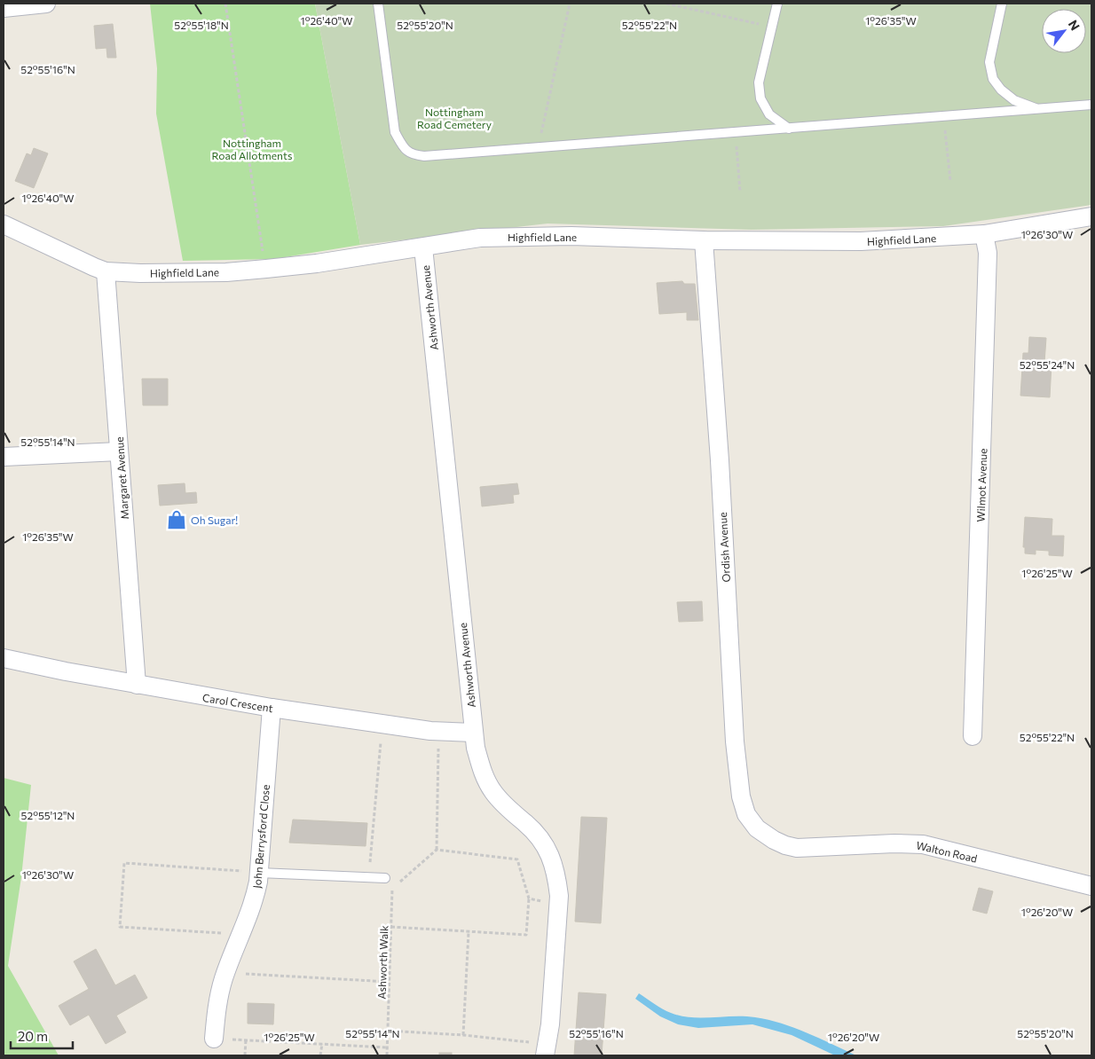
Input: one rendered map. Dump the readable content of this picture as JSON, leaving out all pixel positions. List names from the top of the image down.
{
  "streets": {
    "street": [
      "Highfield Lane",
      "Ashworth Avenue",
      "Margaret Avenue",
      "Wilmot Avenue",
      "Ordish Avenue",
      "Carol Crescent",
      "John Berrysford Close",
      "Walton Road"
    ],
    "path": ["Ashworth Walk"]
  },
  "crossings": [
    ["Highfield Lane", "Ashworth Avenue"],
    ["Highfield Lane", "Margaret Avenue"],
    ["Highfield Lane", "Wilmot Avenue"],
    ["Highfield Lane", "Ordish Avenue"],
    ["Ashworth Avenue", "Carol Crescent"],
    ["Margaret Avenue", "Carol Crescent"],
    ["Ordish Avenue", "Walton Road"],
    ["Carol Crescent", "John Berrysford Close"]
  ],
  "parks": ["Nottingham Road Cemetery", "Nottingham Road Allotments"],
  "places": {
    "shop": ["Oh Sugar!"]
  },
  "scale_bar": "20 m",
  "north": "top right",
  "coordinates": [
    "1°26'40\"W",
    "1°26'35\"W",
    "52°55'18\"N",
    "52°55'20\"N",
    "52°55'22\"N",
    "52°55'16\"N",
    "1°26'30\"W",
    "52°55'24\"N",
    "52°55'14\"N",
    "1°26'25\"W",
    "52°55'12\"N",
    "1°26'20\"W"
  ]
}
